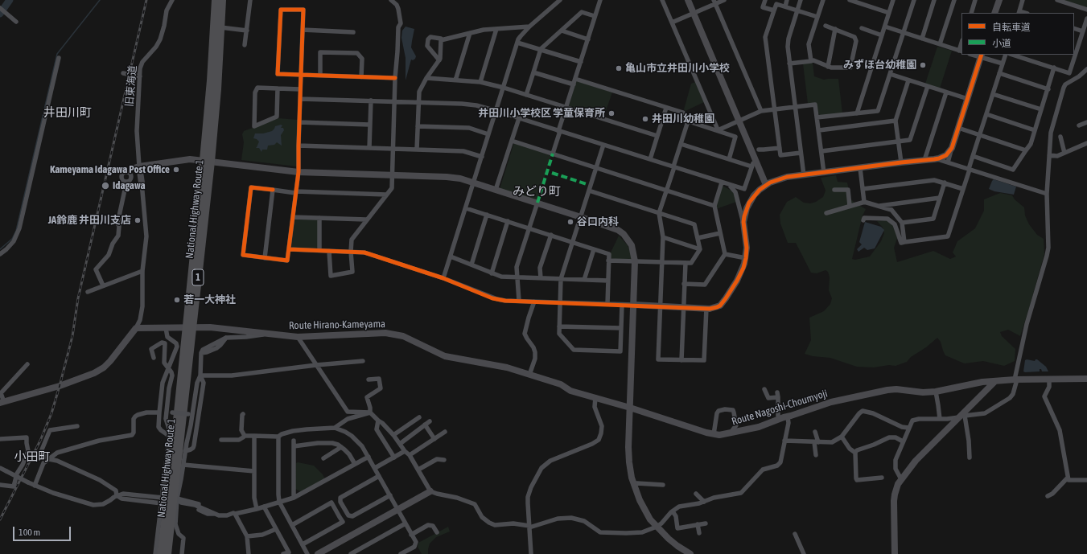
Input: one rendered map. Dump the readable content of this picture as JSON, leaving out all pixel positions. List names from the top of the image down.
{
  "streets": {
    "highway": ["National Highway Route 1", "1"],
    "street": ["旧東海道", "Route Hirano-Kameyama", "Route Nagoshi-Choumyoji"]
  },
  "crossings": [
    ["National Highway Route 1", "Route Hirano-Kameyama"],
    ["Route Hirano-Kameyama", "Route Nagoshi-Choumyoji"]
  ],
  "districts": ["井田川町", "みどり町", "小田町"],
  "places": [
    "みずほ台幼稚園",
    "亀山市立井田川小学校",
    "井田川小学校区 学童保育所",
    "井田川幼稚園",
    "Kameyama Idagawa Post Office",
    "Idagawa",
    "JA鈴鹿 井田川支店",
    "谷口内科",
    "若一大神社"
  ],
  "legend": ["自転車道", "小道"],
  "scale_bar": "100 m"
}
